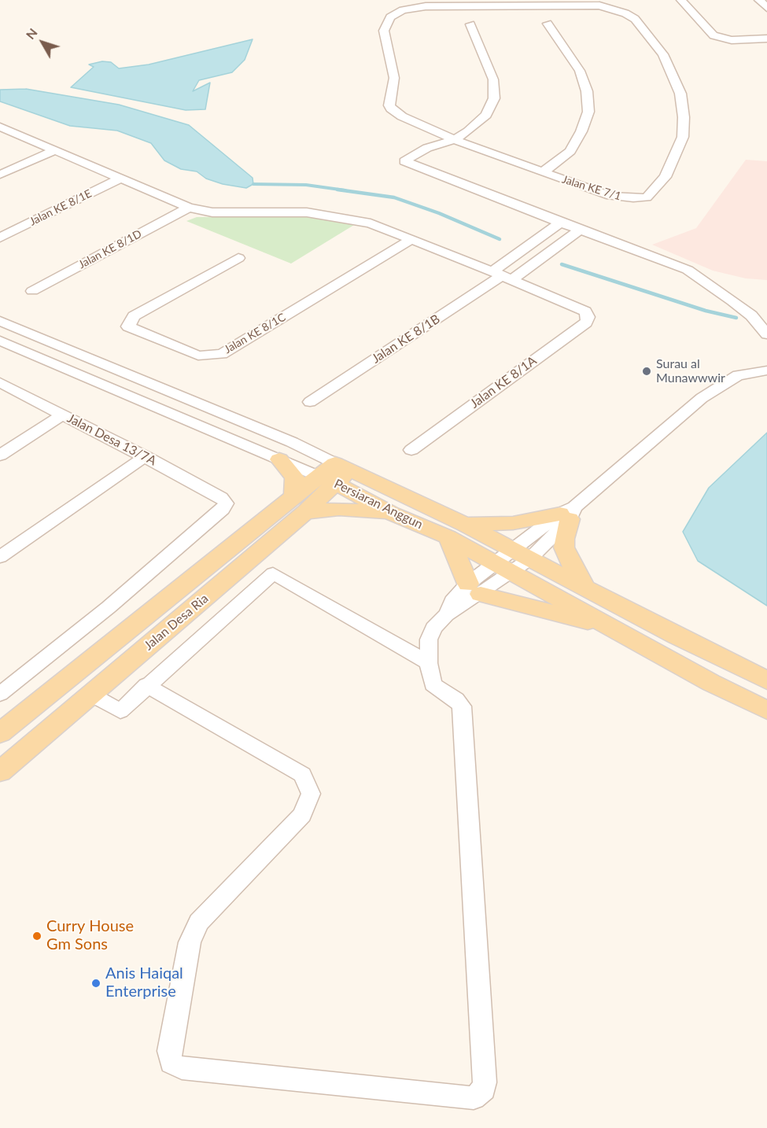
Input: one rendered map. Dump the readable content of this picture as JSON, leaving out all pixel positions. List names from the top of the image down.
{
  "streets": {
    "main road": ["Persiaran Anggun", "Jalan Desa Ria"],
    "street": [
      "Jalan KE 7/1",
      "Jalan KE 8/1E",
      "Jalan KE 8/1D",
      "Jalan KE 8/1C",
      "Jalan KE 8/1B",
      "Jalan KE 8/1A",
      "Jalan Desa 13/7A"
    ]
  },
  "crossings": [
    ["Jalan KE 8/1B", "Jalan KE 8/1A"],
    ["Persiaran Anggun", "Jalan Desa Ria"]
  ],
  "places": ["Surau al Munawwwir", "Curry House Gm Sons", "Anis Haiqal Enterprise"],
  "north": "top left"
}
